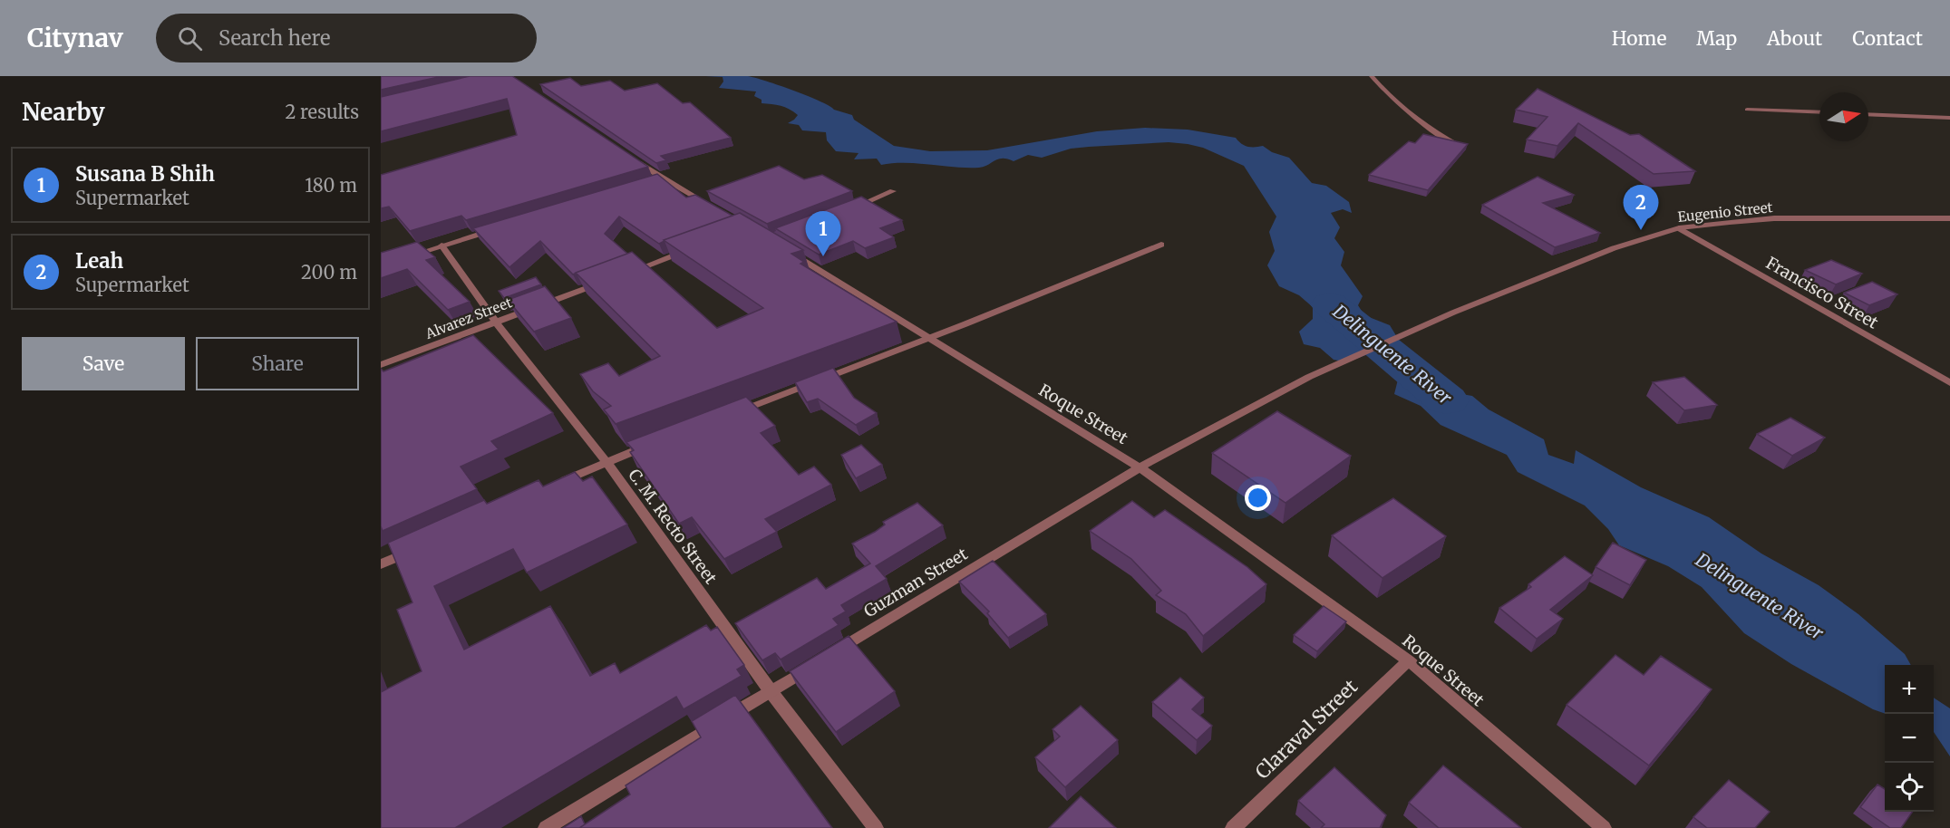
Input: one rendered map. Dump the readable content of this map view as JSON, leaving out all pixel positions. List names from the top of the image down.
{
  "streets": {
    "street": [
      "Eugenio Street",
      "Francisco Street",
      "Alvarez Street",
      "Roque Street",
      "C. M. Recto Street",
      "Guzman Street",
      "Claraval Street"
    ]
  },
  "crossings": [
    ["Eugenio Street", "Francisco Street"],
    ["Eugenio Street", "Guzman Street"],
    ["Alvarez Street", "C. M. Recto Street"],
    ["Roque Street", "Guzman Street"],
    ["Roque Street", "Claraval Street"],
    ["C. M. Recto Street", "Guzman Street"]
  ],
  "water": ["Delinguente River"],
  "north": "right",
  "page": {
    "header": "Citynav",
    "search": "Search here",
    "nav": [
      "Home",
      "Map",
      "About",
      "Contact"
    ],
    "heading": ["Nearby", "2 results"],
    "list": [
      {
        "mark": "1",
        "name": "Susana B Shih",
        "note": "Supermarket",
        "value": "180 m"
      },
      {
        "mark": "2",
        "name": "Leah",
        "note": "Supermarket",
        "value": "200 m"
      }
    ],
    "pins": ["2", "1"],
    "buttons": ["Save", "Share"],
    "map_buttons": ["+", "−"]
  }
}
